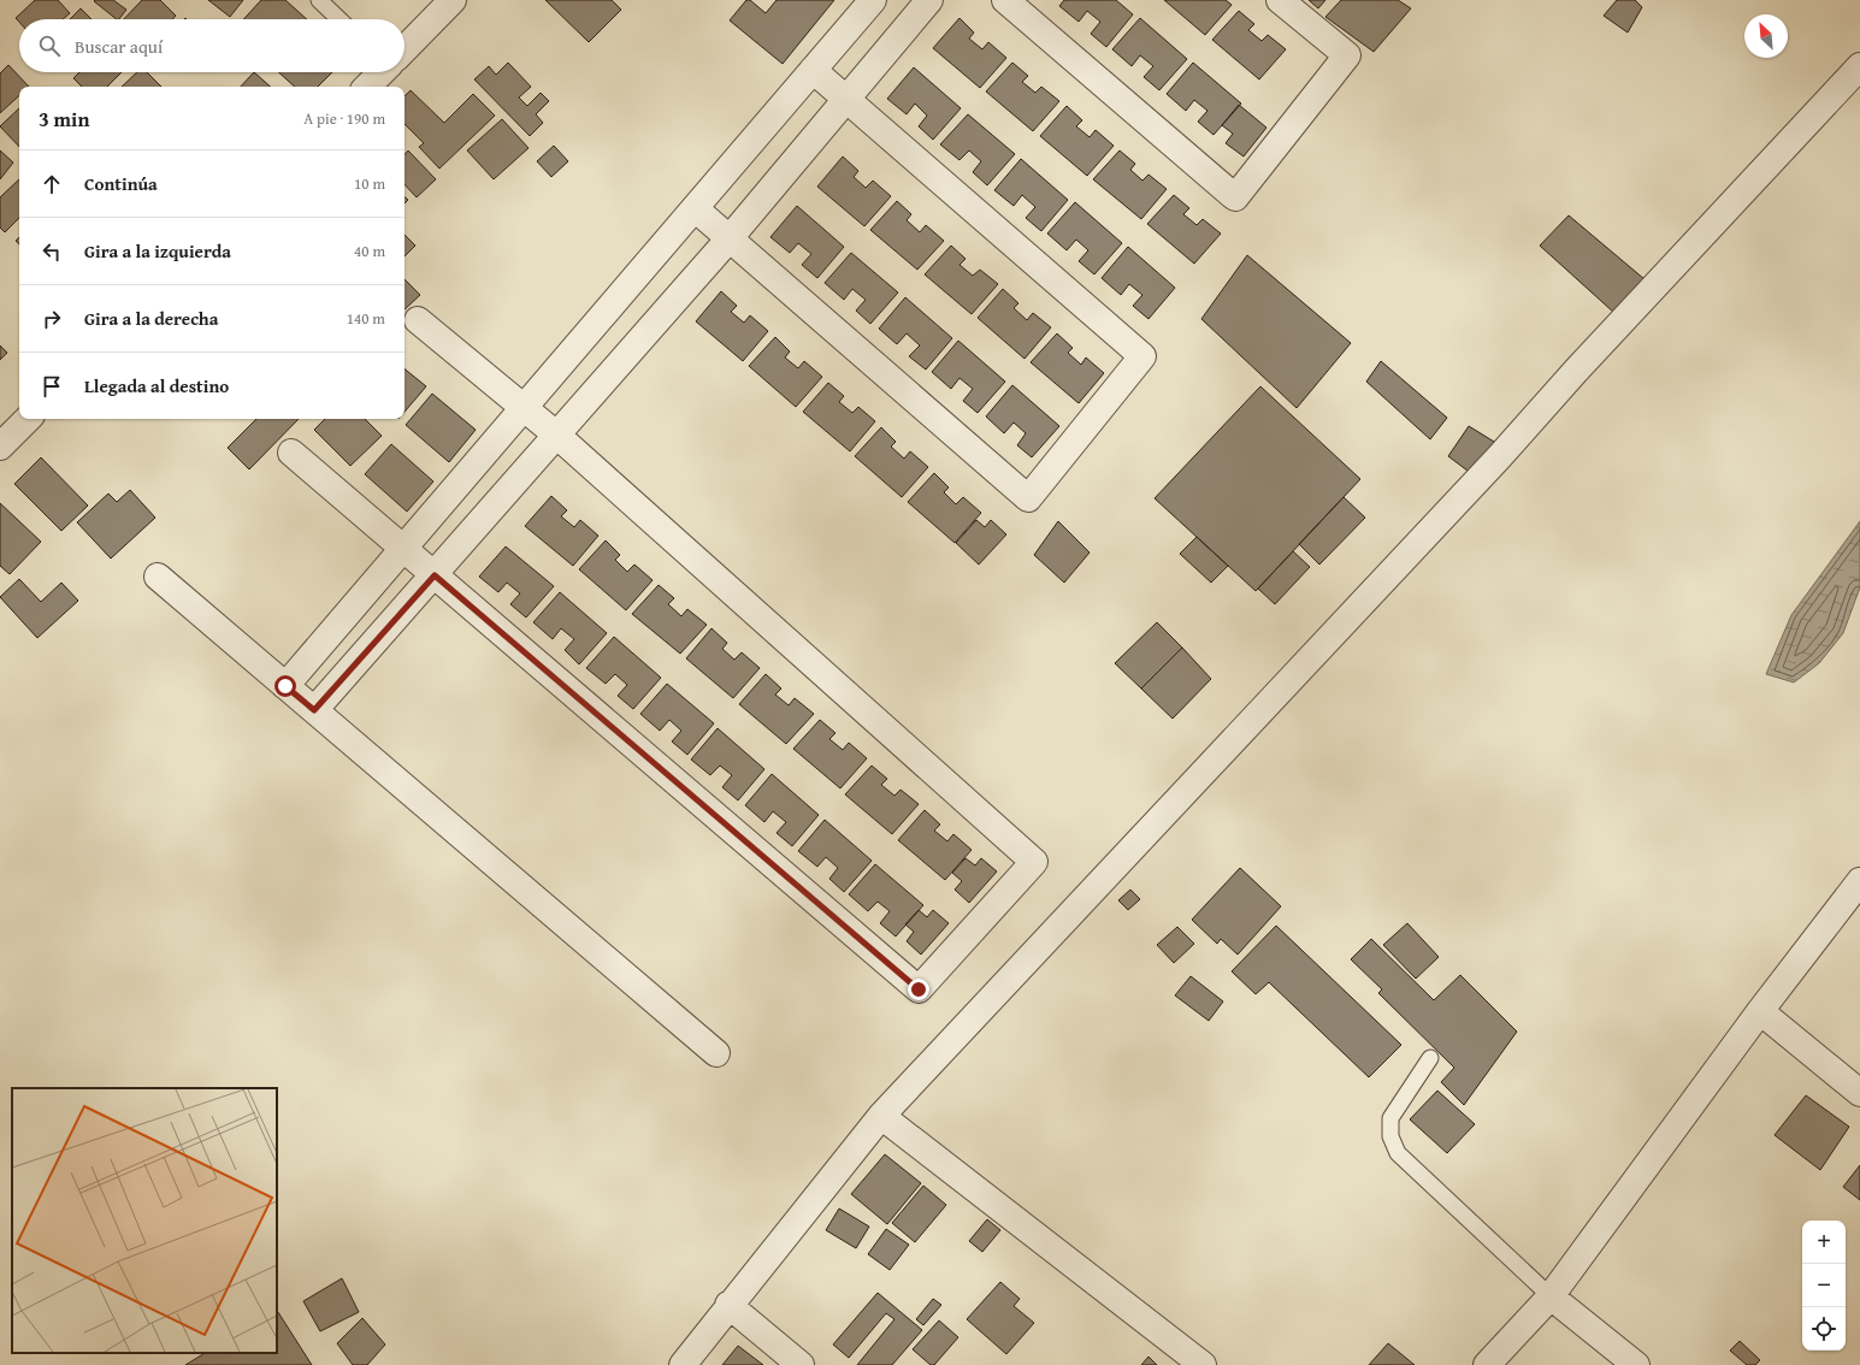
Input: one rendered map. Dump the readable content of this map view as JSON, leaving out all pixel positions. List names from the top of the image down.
{
  "north": "top left",
  "page": {
    "search": "Buscar aquí",
    "heading": ["3 min", "A pie · 190 m"],
    "list": [
      ["Continúa", "10 m"],
      ["Gira a la izquierda", "40 m"],
      ["Gira a la derecha", "140 m"],
      "Llegada al destino"
    ],
    "map_buttons": ["+", "−"]
  }
}
